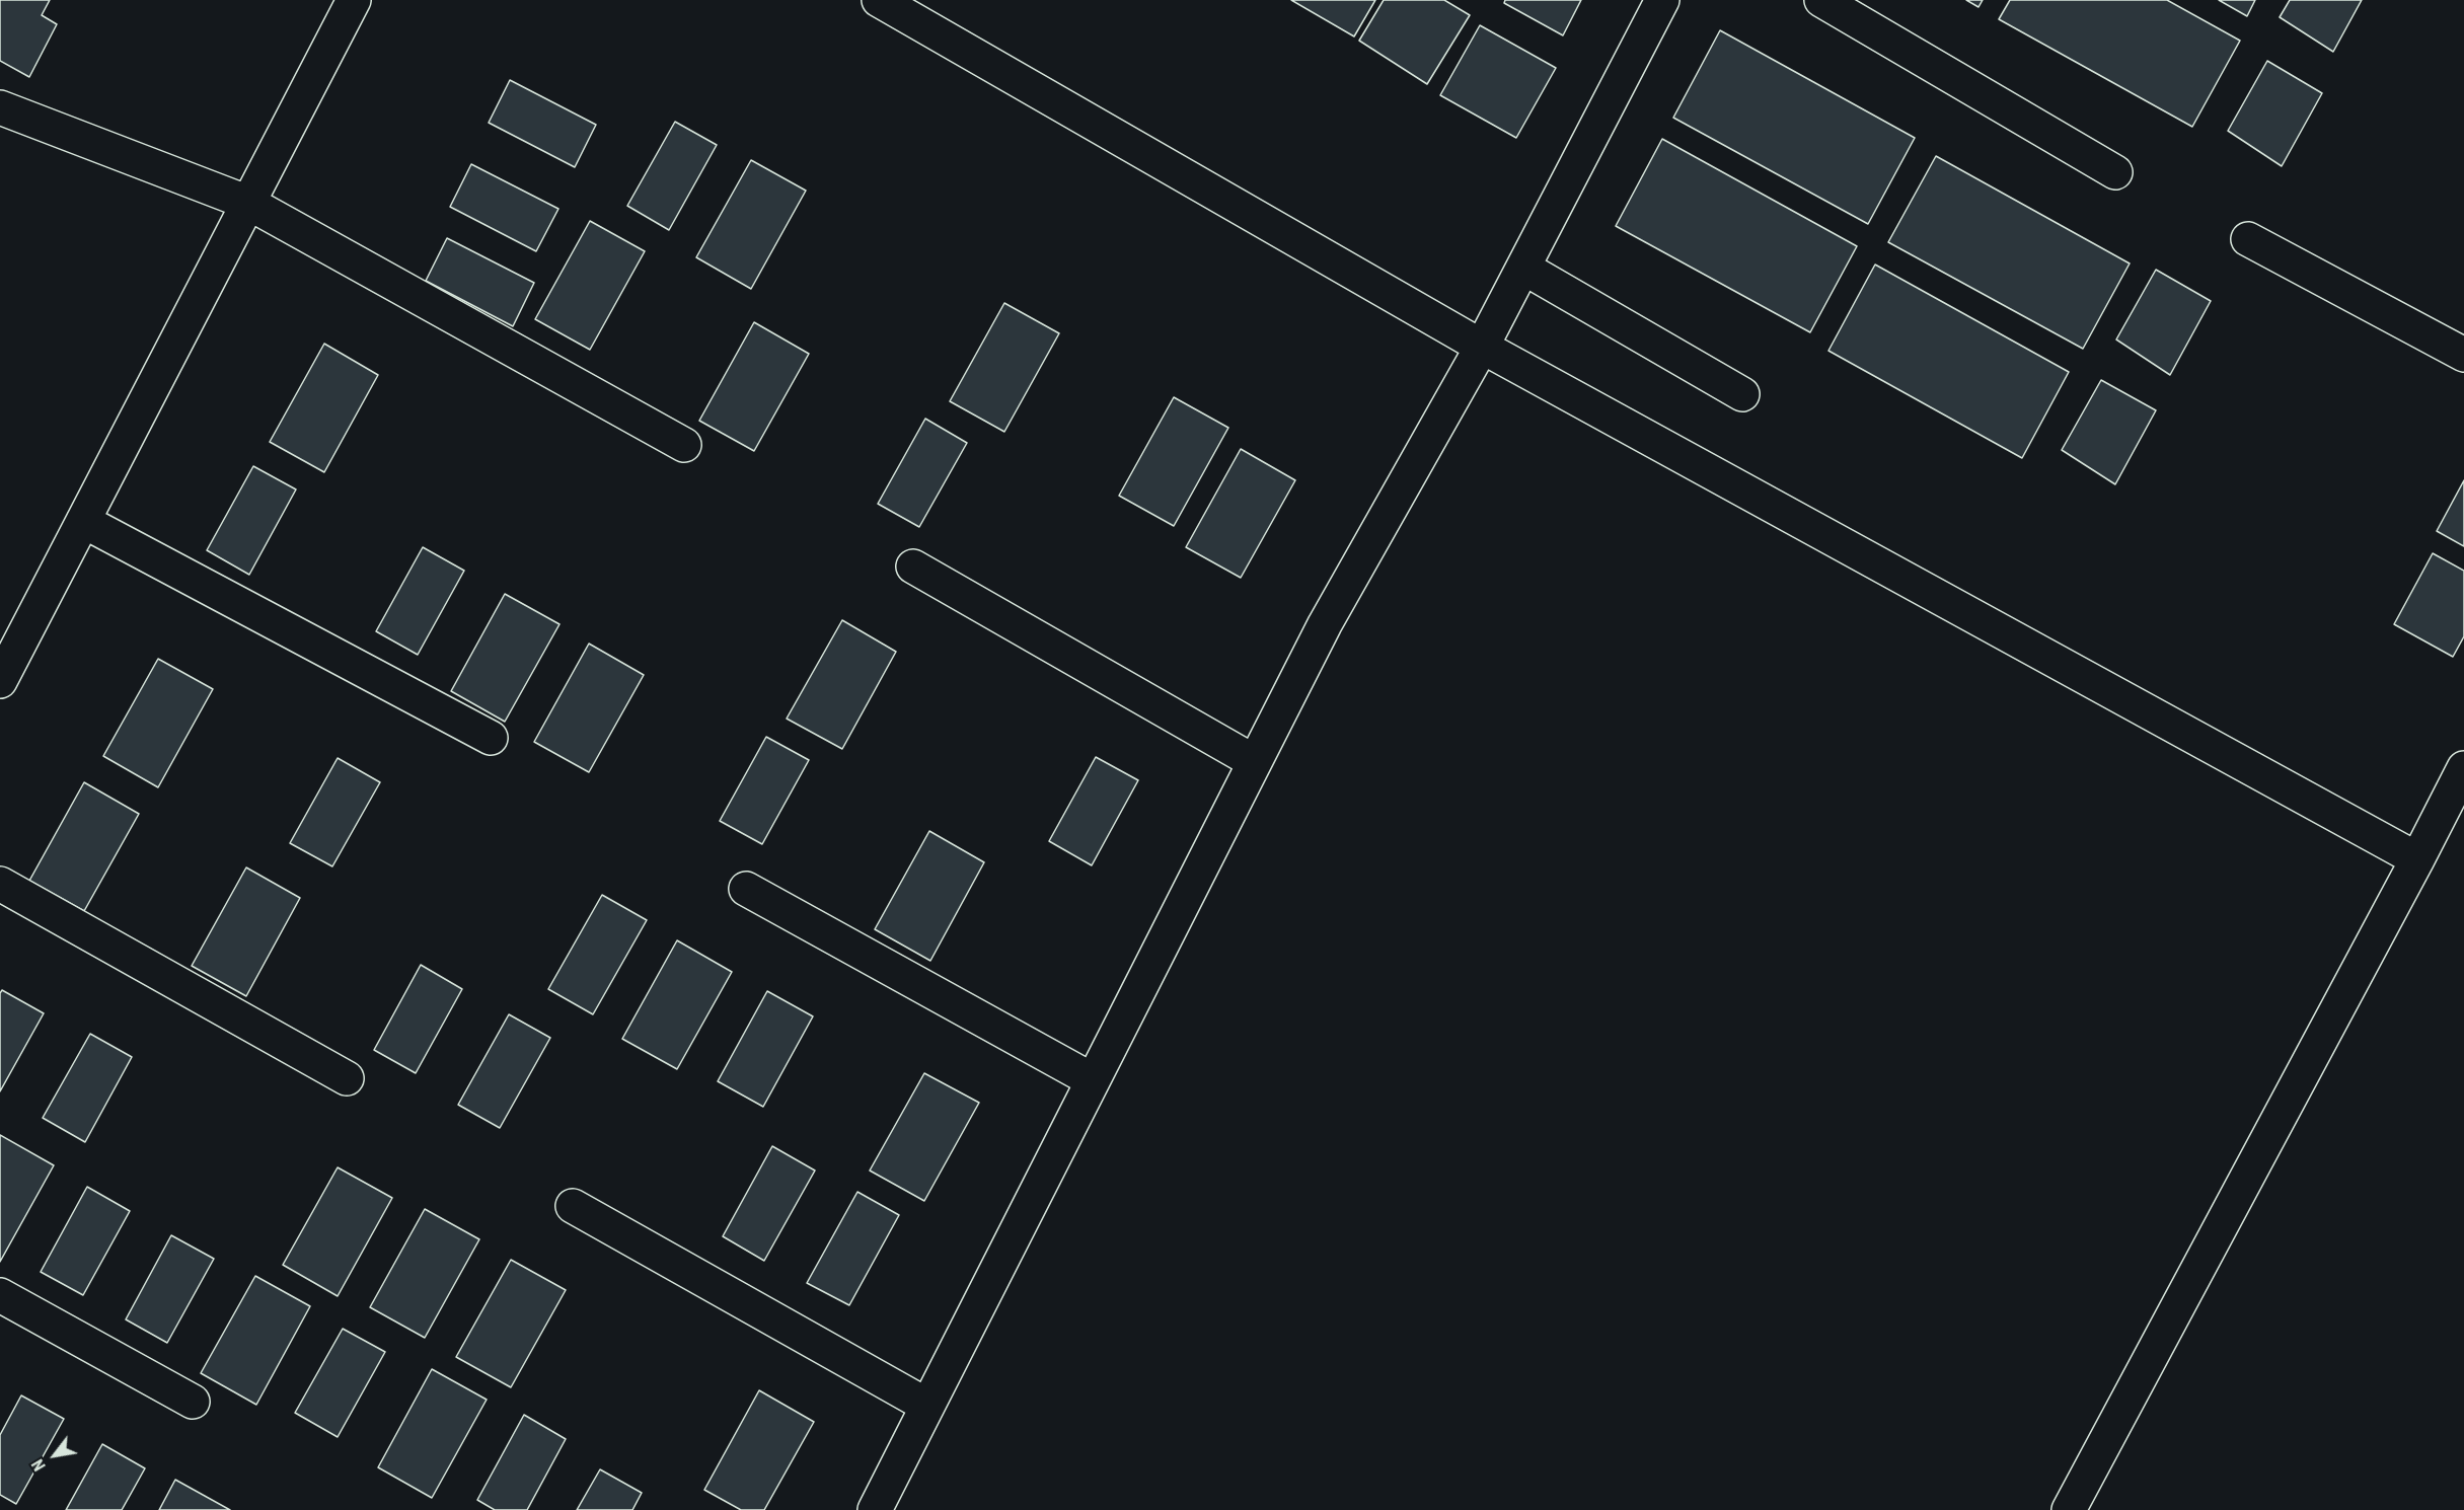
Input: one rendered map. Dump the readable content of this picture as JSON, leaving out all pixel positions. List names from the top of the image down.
{
  "north": "bottom left"
}
